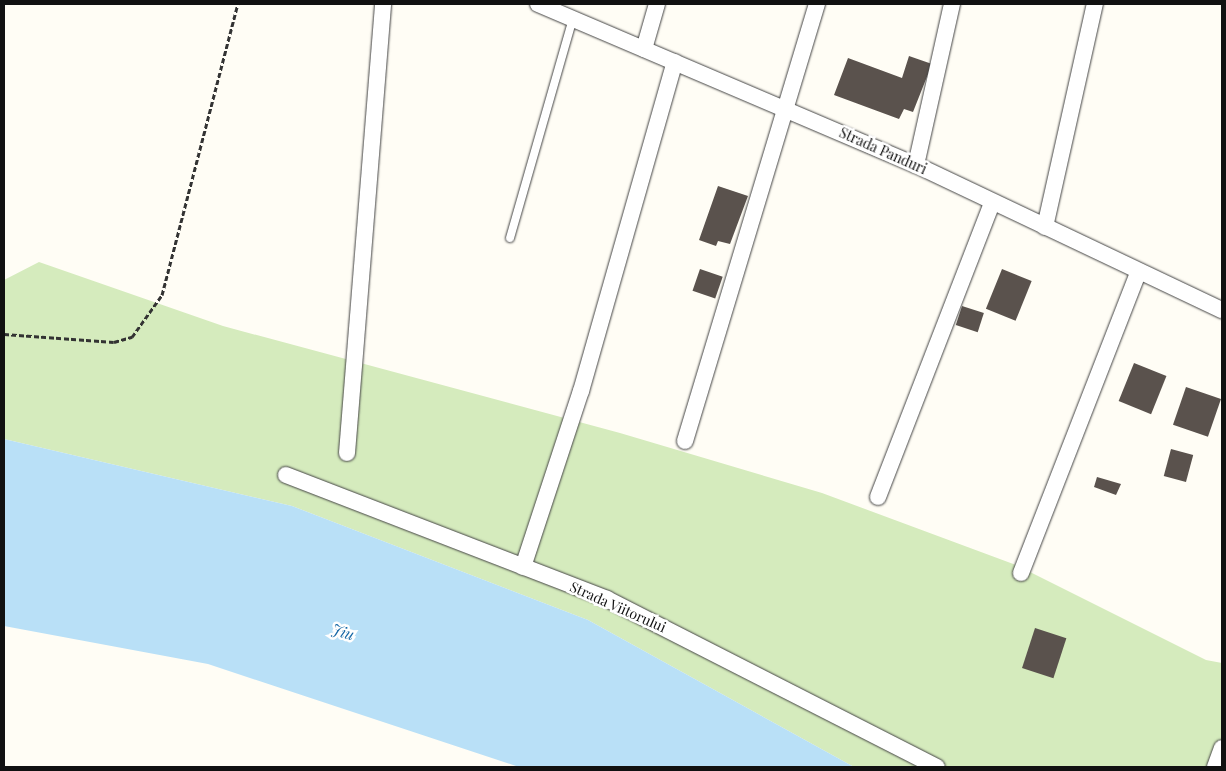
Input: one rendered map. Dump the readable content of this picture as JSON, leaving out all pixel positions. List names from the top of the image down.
{
  "streets": {
    "street": ["Strada Panduri", "Strada Viitorului"]
  },
  "water": ["Jiu"]
}
